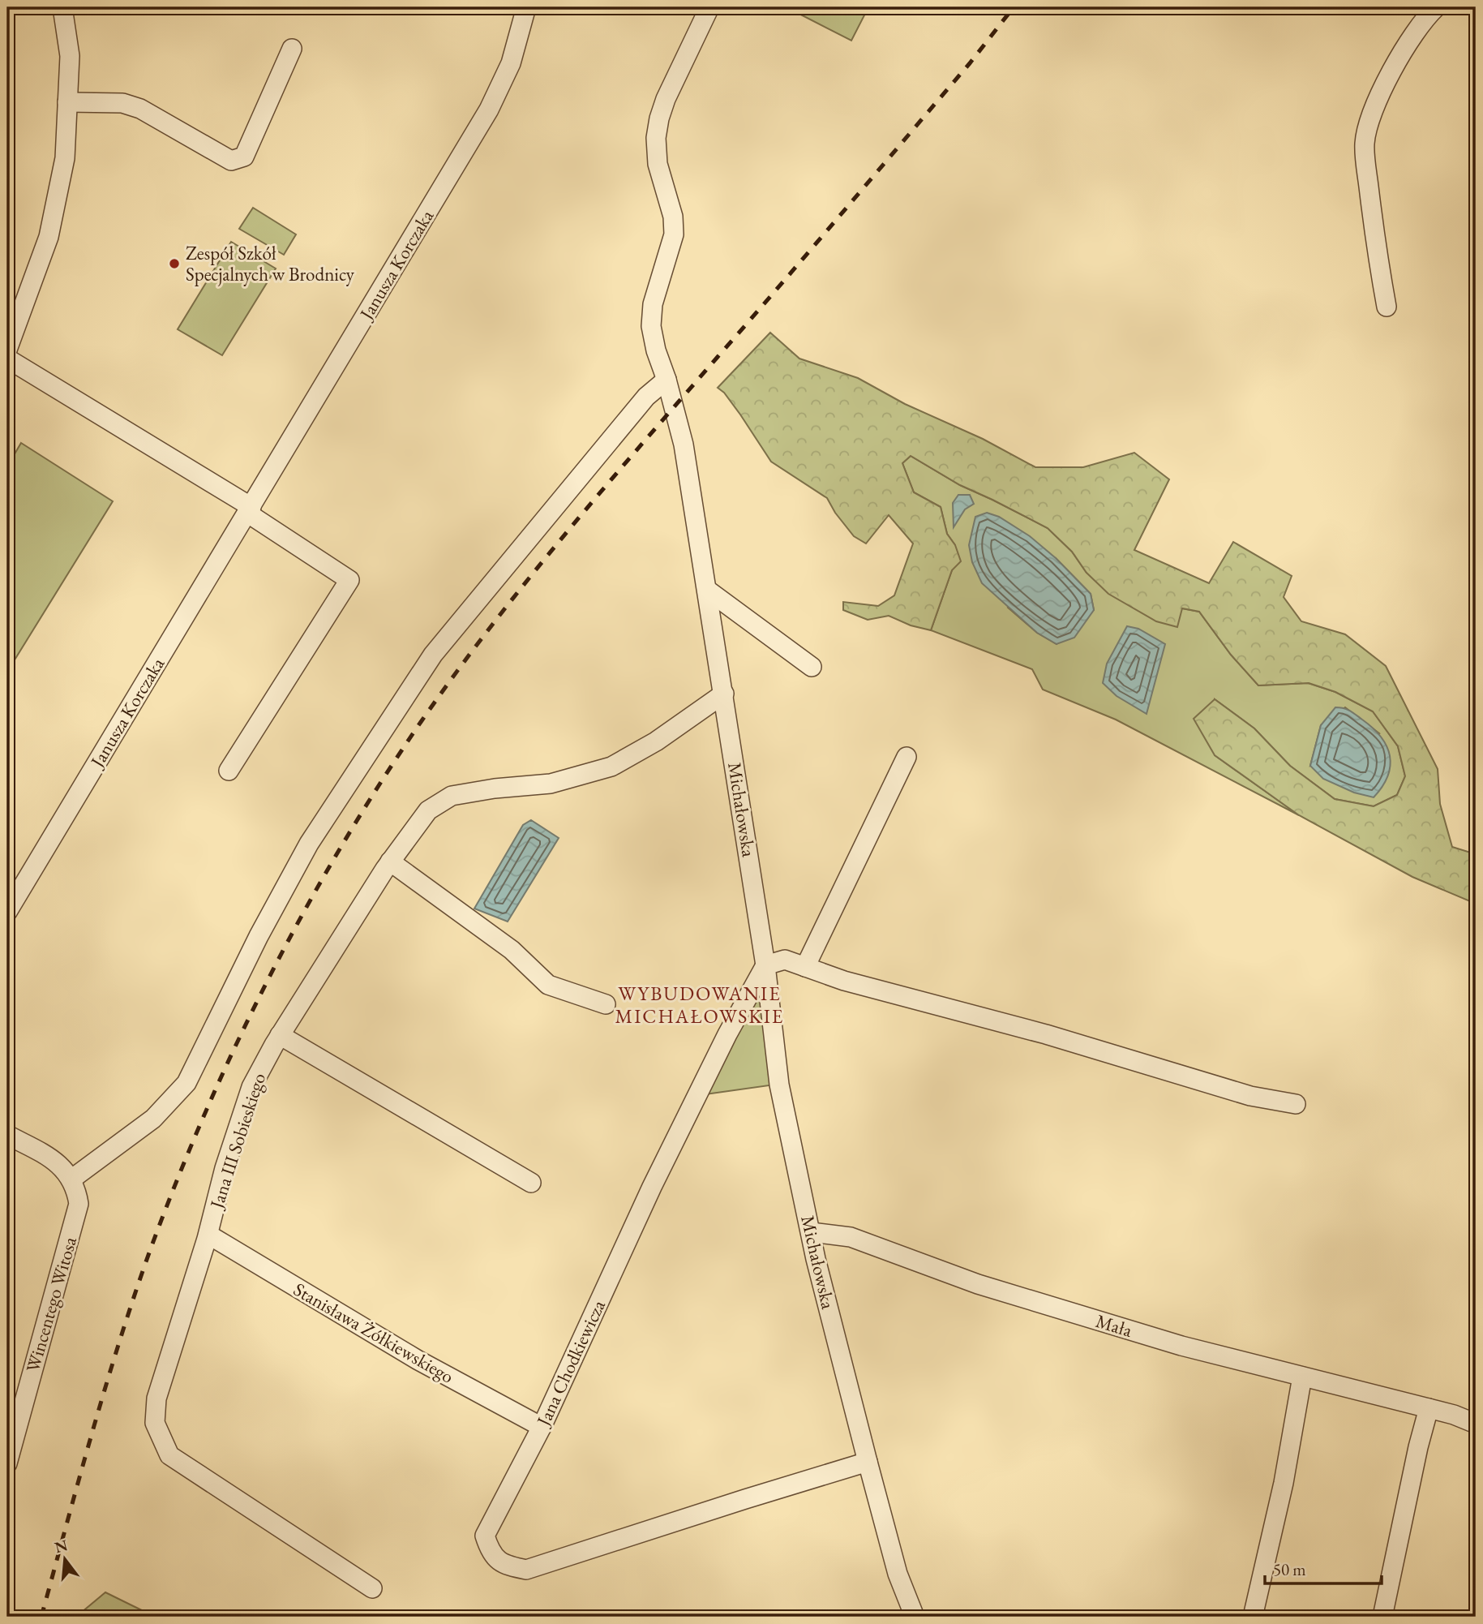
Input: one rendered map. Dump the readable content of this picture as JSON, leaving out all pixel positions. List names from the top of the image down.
{
  "streets": {
    "street": [
      "Janusza Korczaka",
      "Michałowska",
      "Jana III Sobieskiego",
      "Wincentego Witosa",
      "Mała",
      "Stanisława Żółkiewskiego",
      "Jana Chodkiewicza"
    ]
  },
  "crossings": [
    ["Michałowska", "Jana III Sobieskiego"],
    ["Michałowska", "Mała"],
    ["Michałowska", "Jana Chodkiewicza"],
    ["Jana III Sobieskiego", "Stanisława Żółkiewskiego"],
    ["Stanisława Żółkiewskiego", "Jana Chodkiewicza"]
  ],
  "districts": ["WYBUDOWANIE MICHAŁOWSKIE"],
  "places": ["Zespół Szkół Specjalnych w Brodnicy"],
  "scale_bar": "50 m",
  "north": "top"
}
